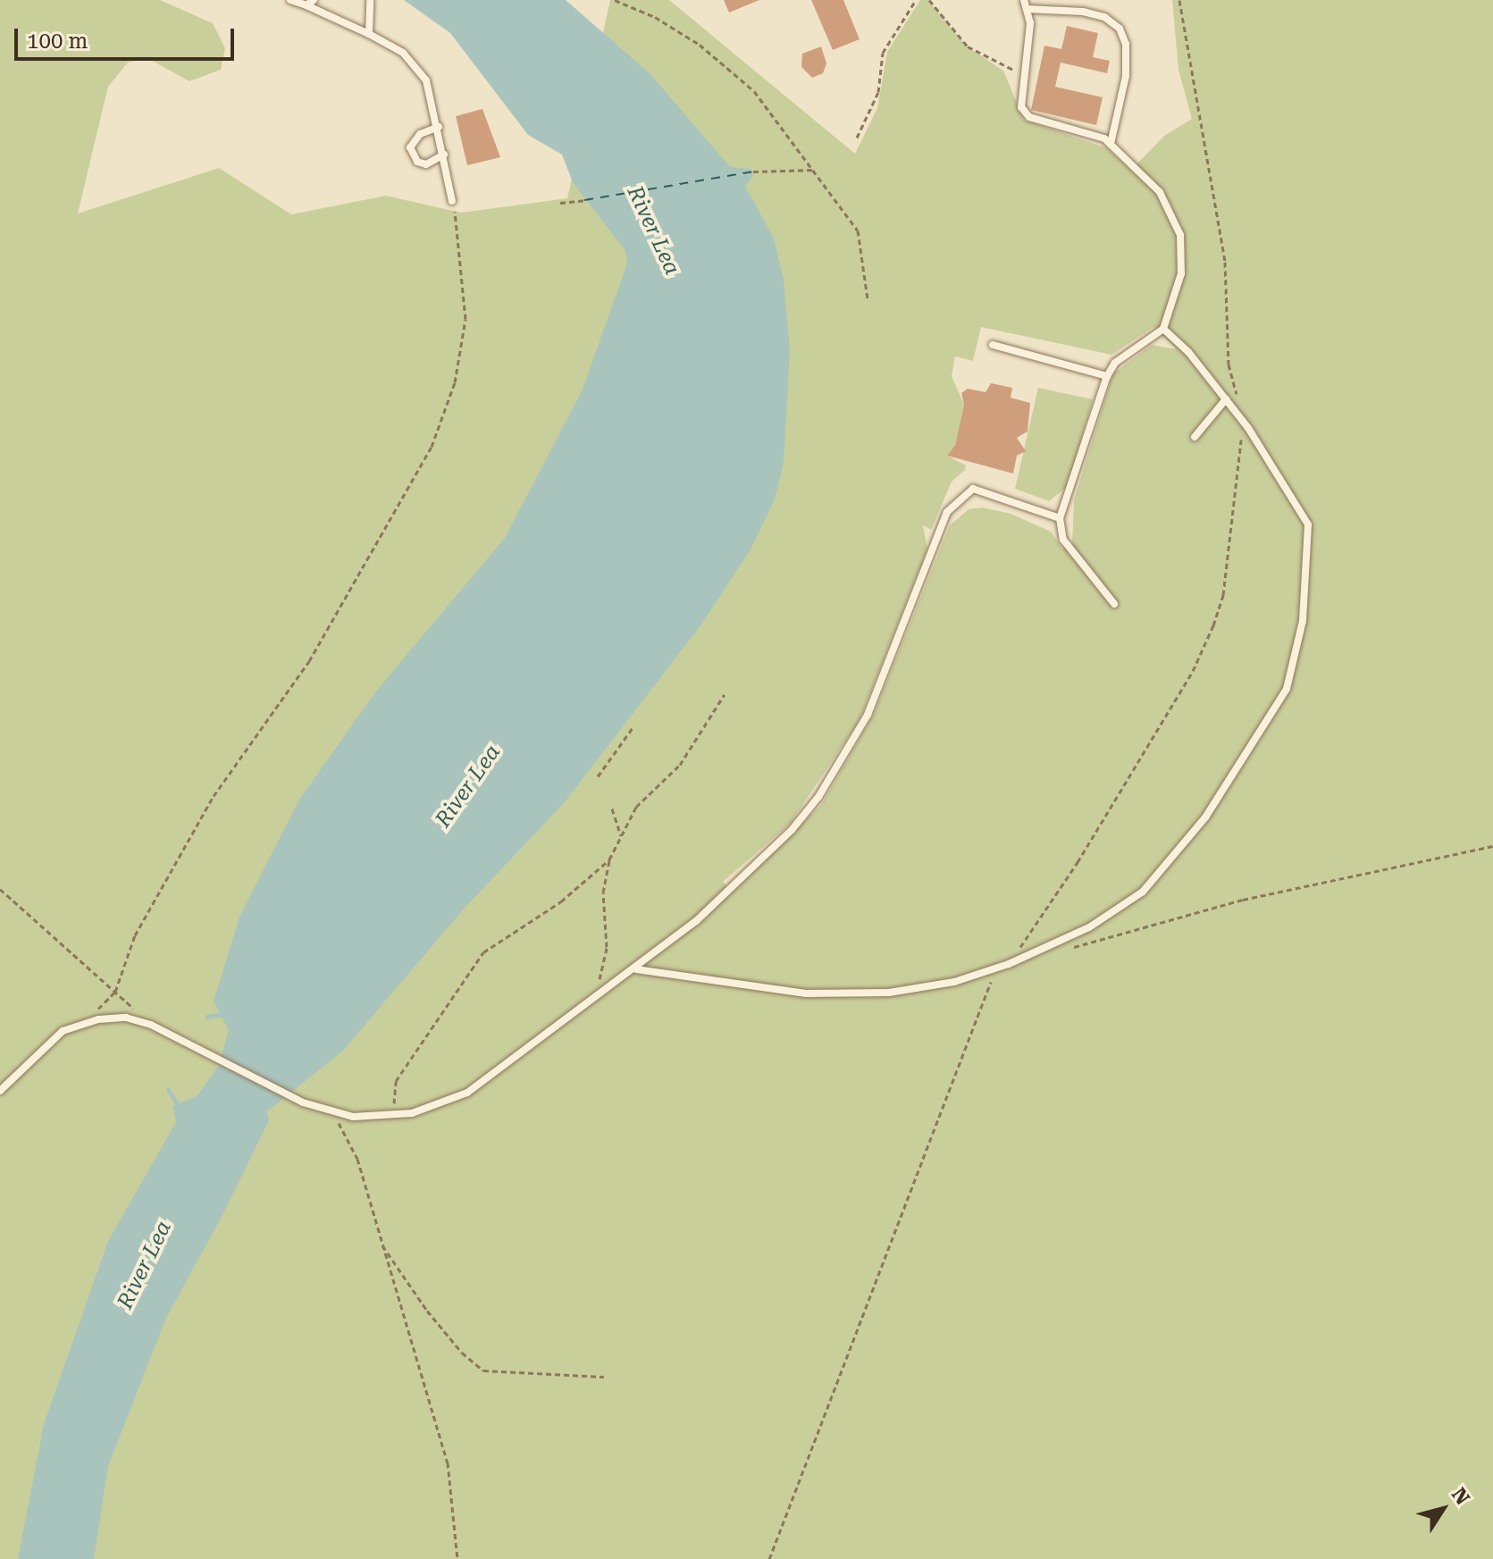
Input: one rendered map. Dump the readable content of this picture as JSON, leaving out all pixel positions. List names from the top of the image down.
{
  "water": ["River Lea"],
  "scale_bar": "100 m",
  "north": "top right"
}
